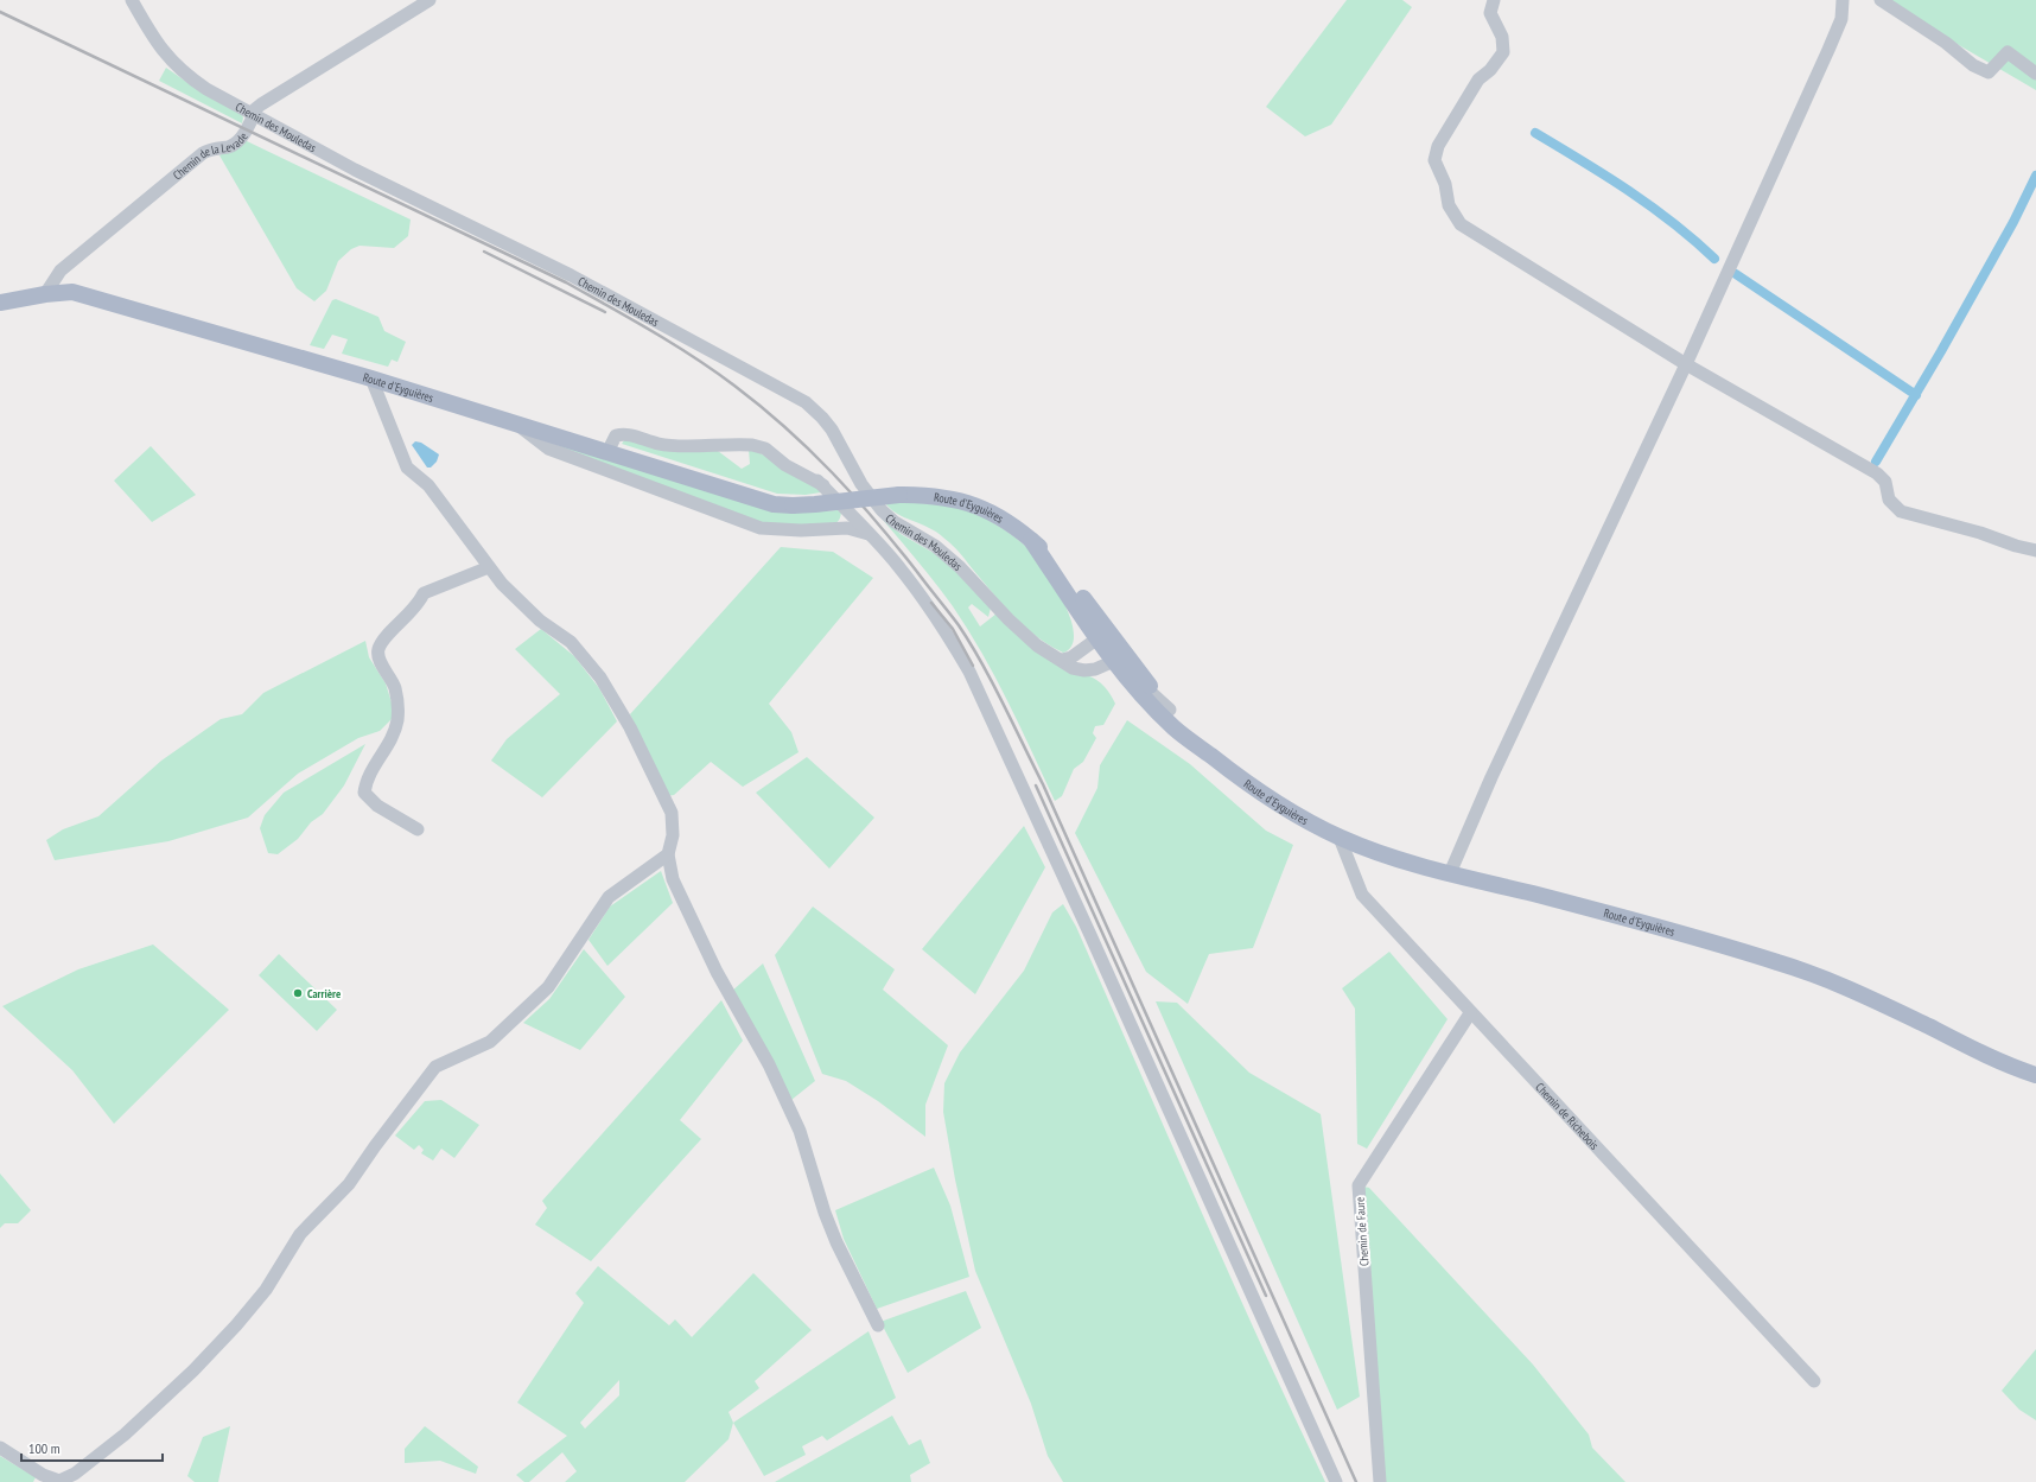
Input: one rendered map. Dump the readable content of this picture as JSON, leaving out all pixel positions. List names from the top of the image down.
{
  "streets": {
    "main road": ["Route d'Eyguières"],
    "street": [
      "Chemin des Mouledas",
      "Chemin de la Levade",
      "Chemin de Richebois",
      "Chemin de Faure"
    ]
  },
  "crossings": [
    ["Chemin des Mouledas", "Chemin de la Levade"],
    ["Chemin des Mouledas", "Route d'Eyguières"],
    ["Chemin de la Levade", "Route d'Eyguières"],
    ["Route d'Eyguières", "Chemin de Richebois"],
    ["Chemin de Richebois", "Chemin de Faure"]
  ],
  "places": ["Carrière"],
  "scale_bar": "100 m"
}
